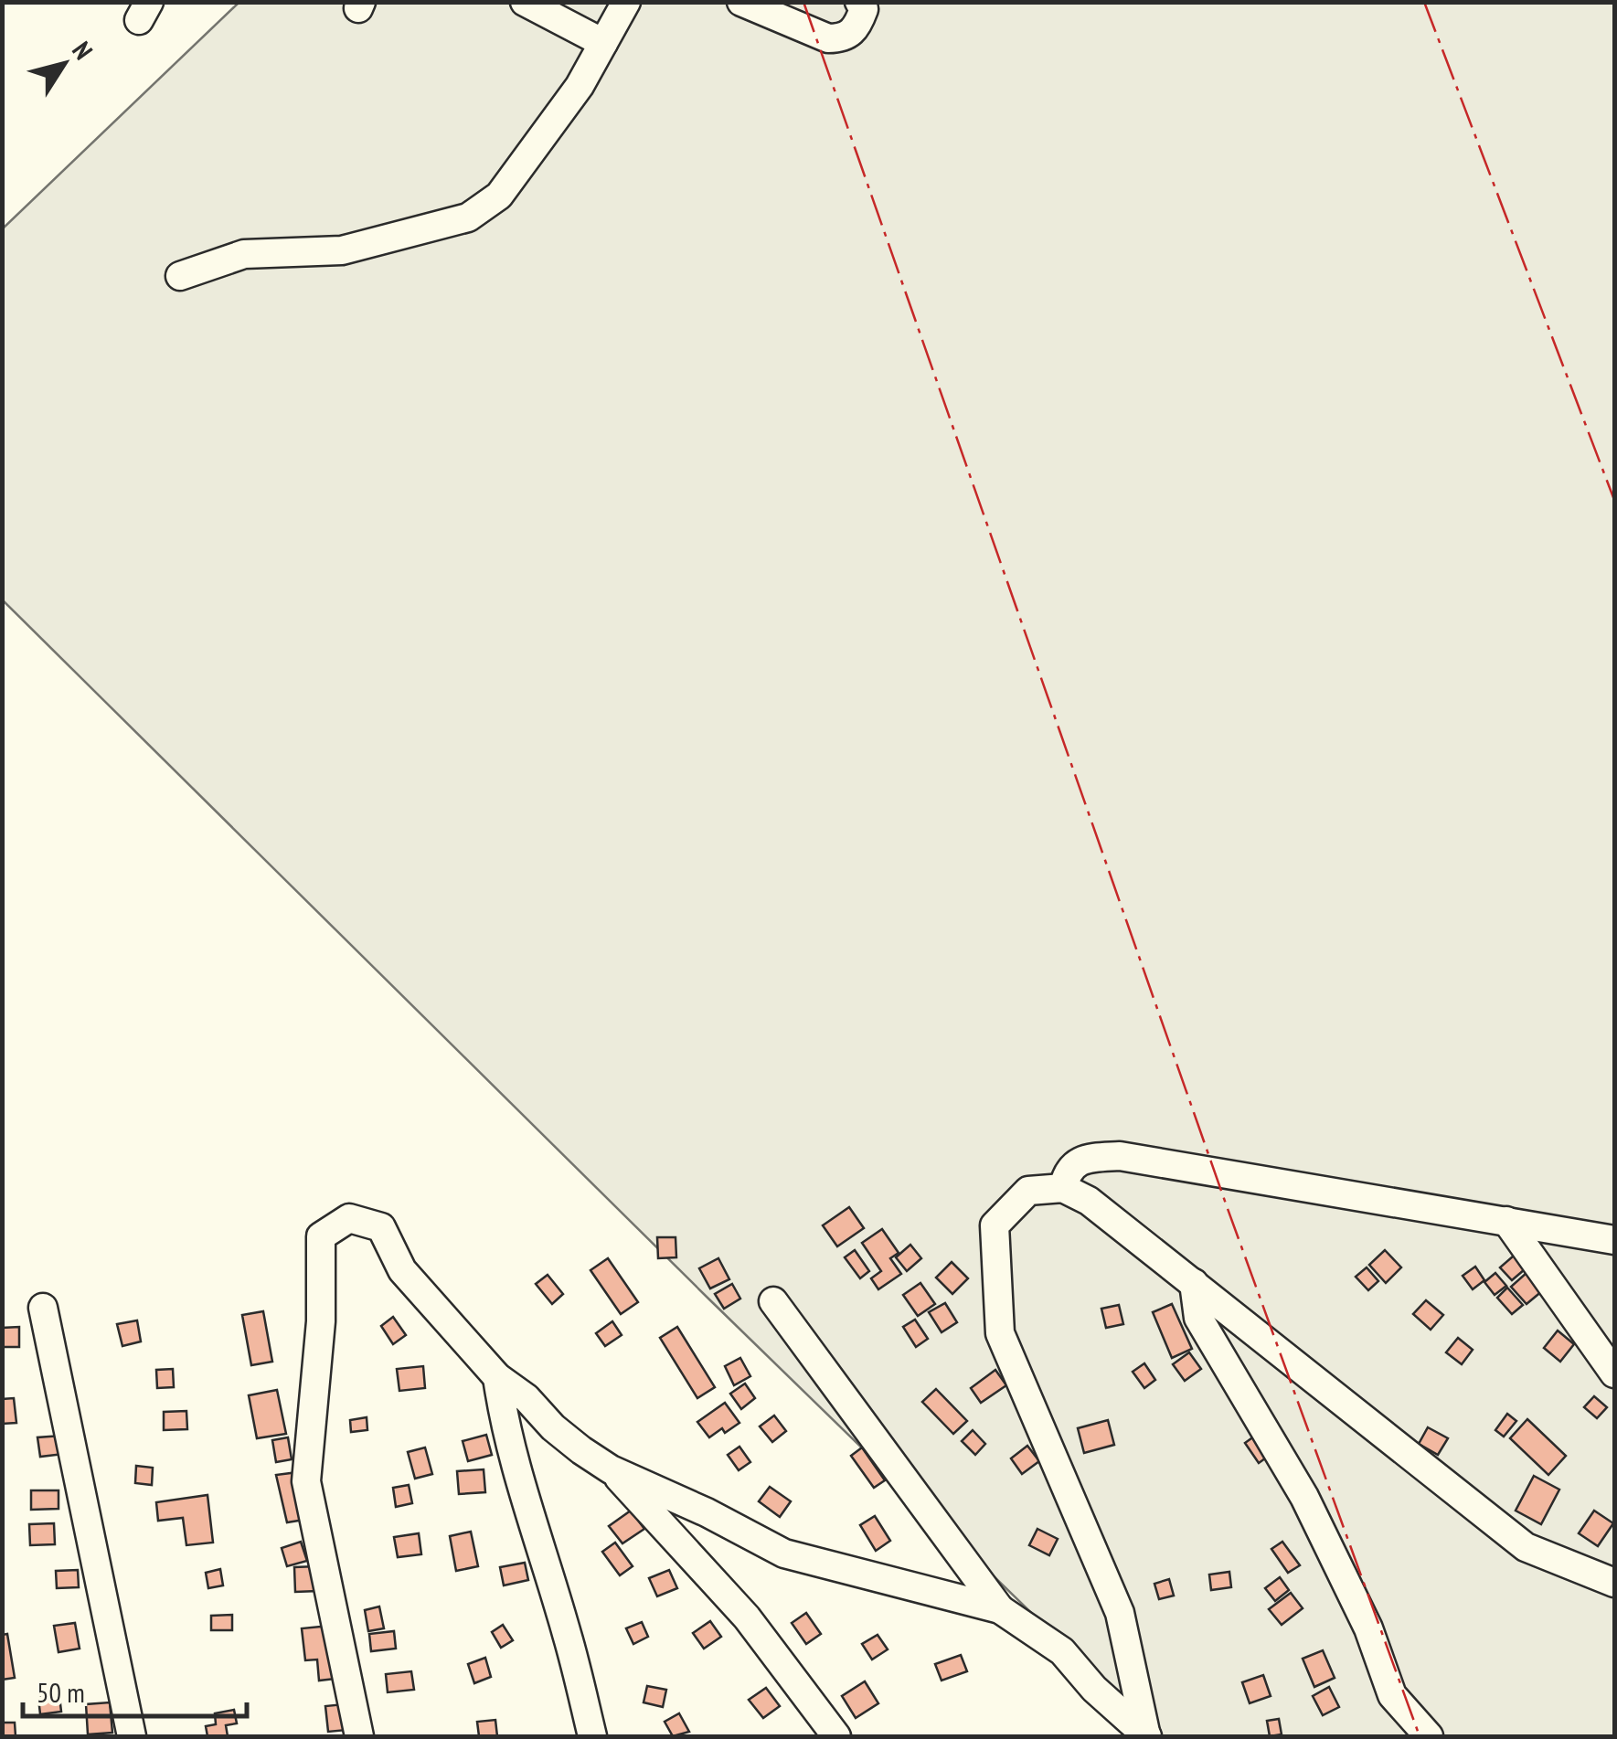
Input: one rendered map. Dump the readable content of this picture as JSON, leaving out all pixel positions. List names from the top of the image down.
{
  "scale_bar": "50 m",
  "north": "top right"
}
